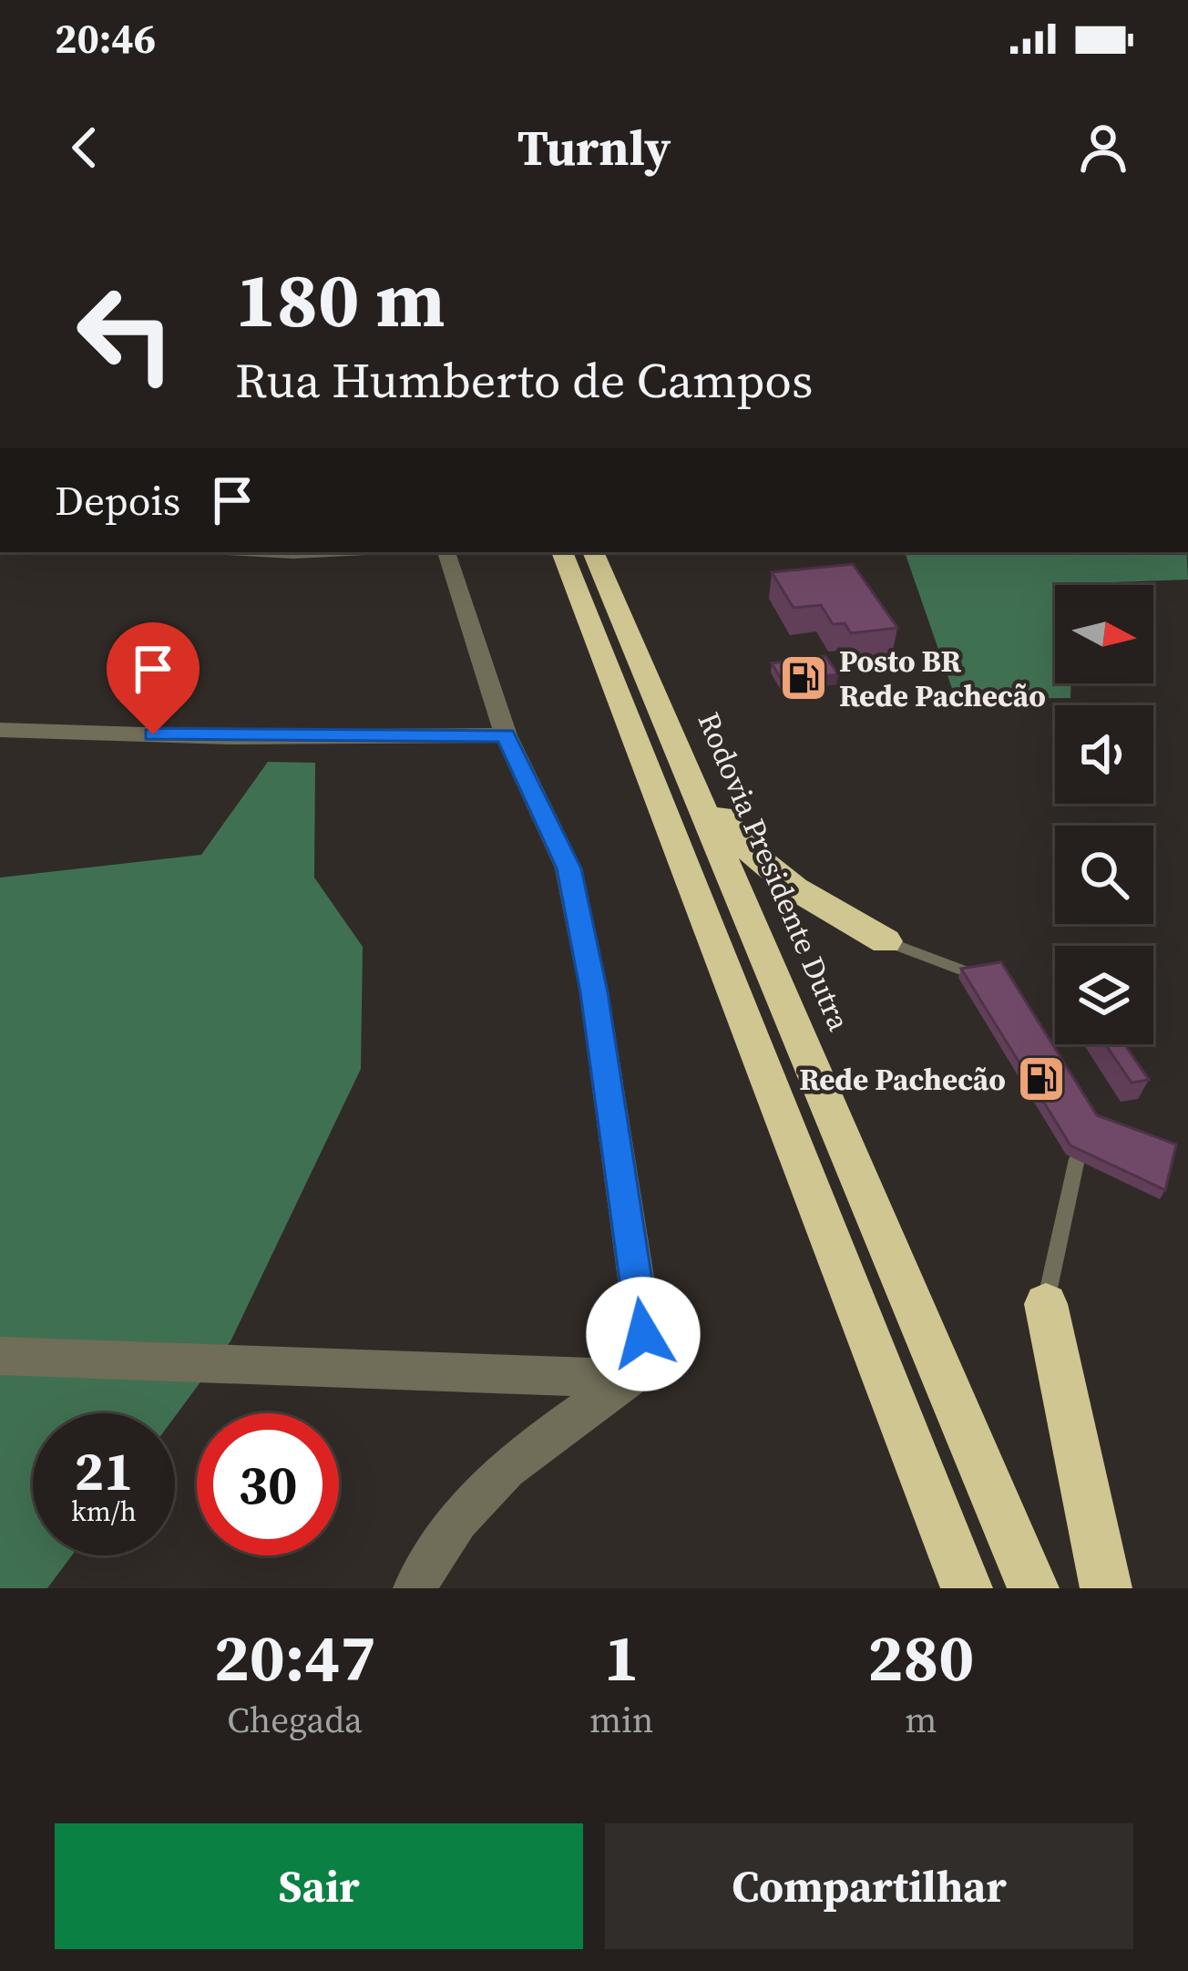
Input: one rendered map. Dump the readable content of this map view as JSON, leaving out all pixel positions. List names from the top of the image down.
{
  "streets": {
    "highway": ["Rodovia Presidente Dutra"]
  },
  "places": {
    "fuel station": ["Posto BR Rede Pachecão", "Rede Pachecão"]
  },
  "north": "right",
  "page": {
    "status": "20:46",
    "header": "Turnly",
    "turn": ["180 m", "Rua Humberto de Campos"],
    "then": "Depois",
    "speed": "21 km/h",
    "limit": "30",
    "eta": [
      "20:47",
      "Chegada",
      "1",
      "min",
      "280",
      "m"
    ],
    "buttons": ["Sair", "Compartilhar"]
  }
}
